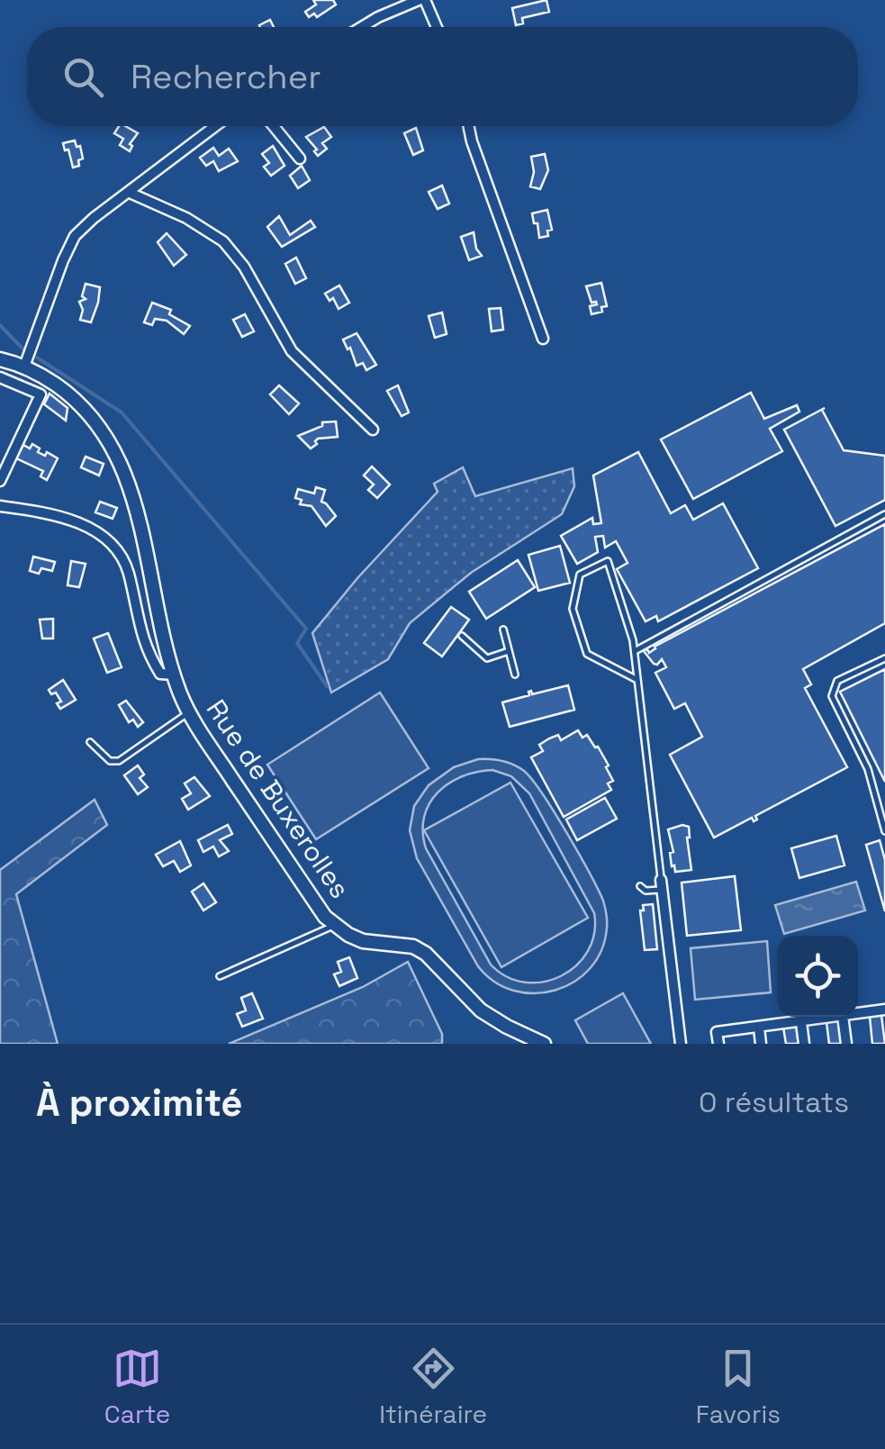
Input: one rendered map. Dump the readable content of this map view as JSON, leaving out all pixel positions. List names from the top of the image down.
{
  "streets": {
    "street": ["Rue de Buxerolles"]
  },
  "page": {
    "search": "Rechercher",
    "heading": ["À proximité", "0 résultats"],
    "nav": ["Carte", "Itinéraire", "Favoris"]
  }
}
